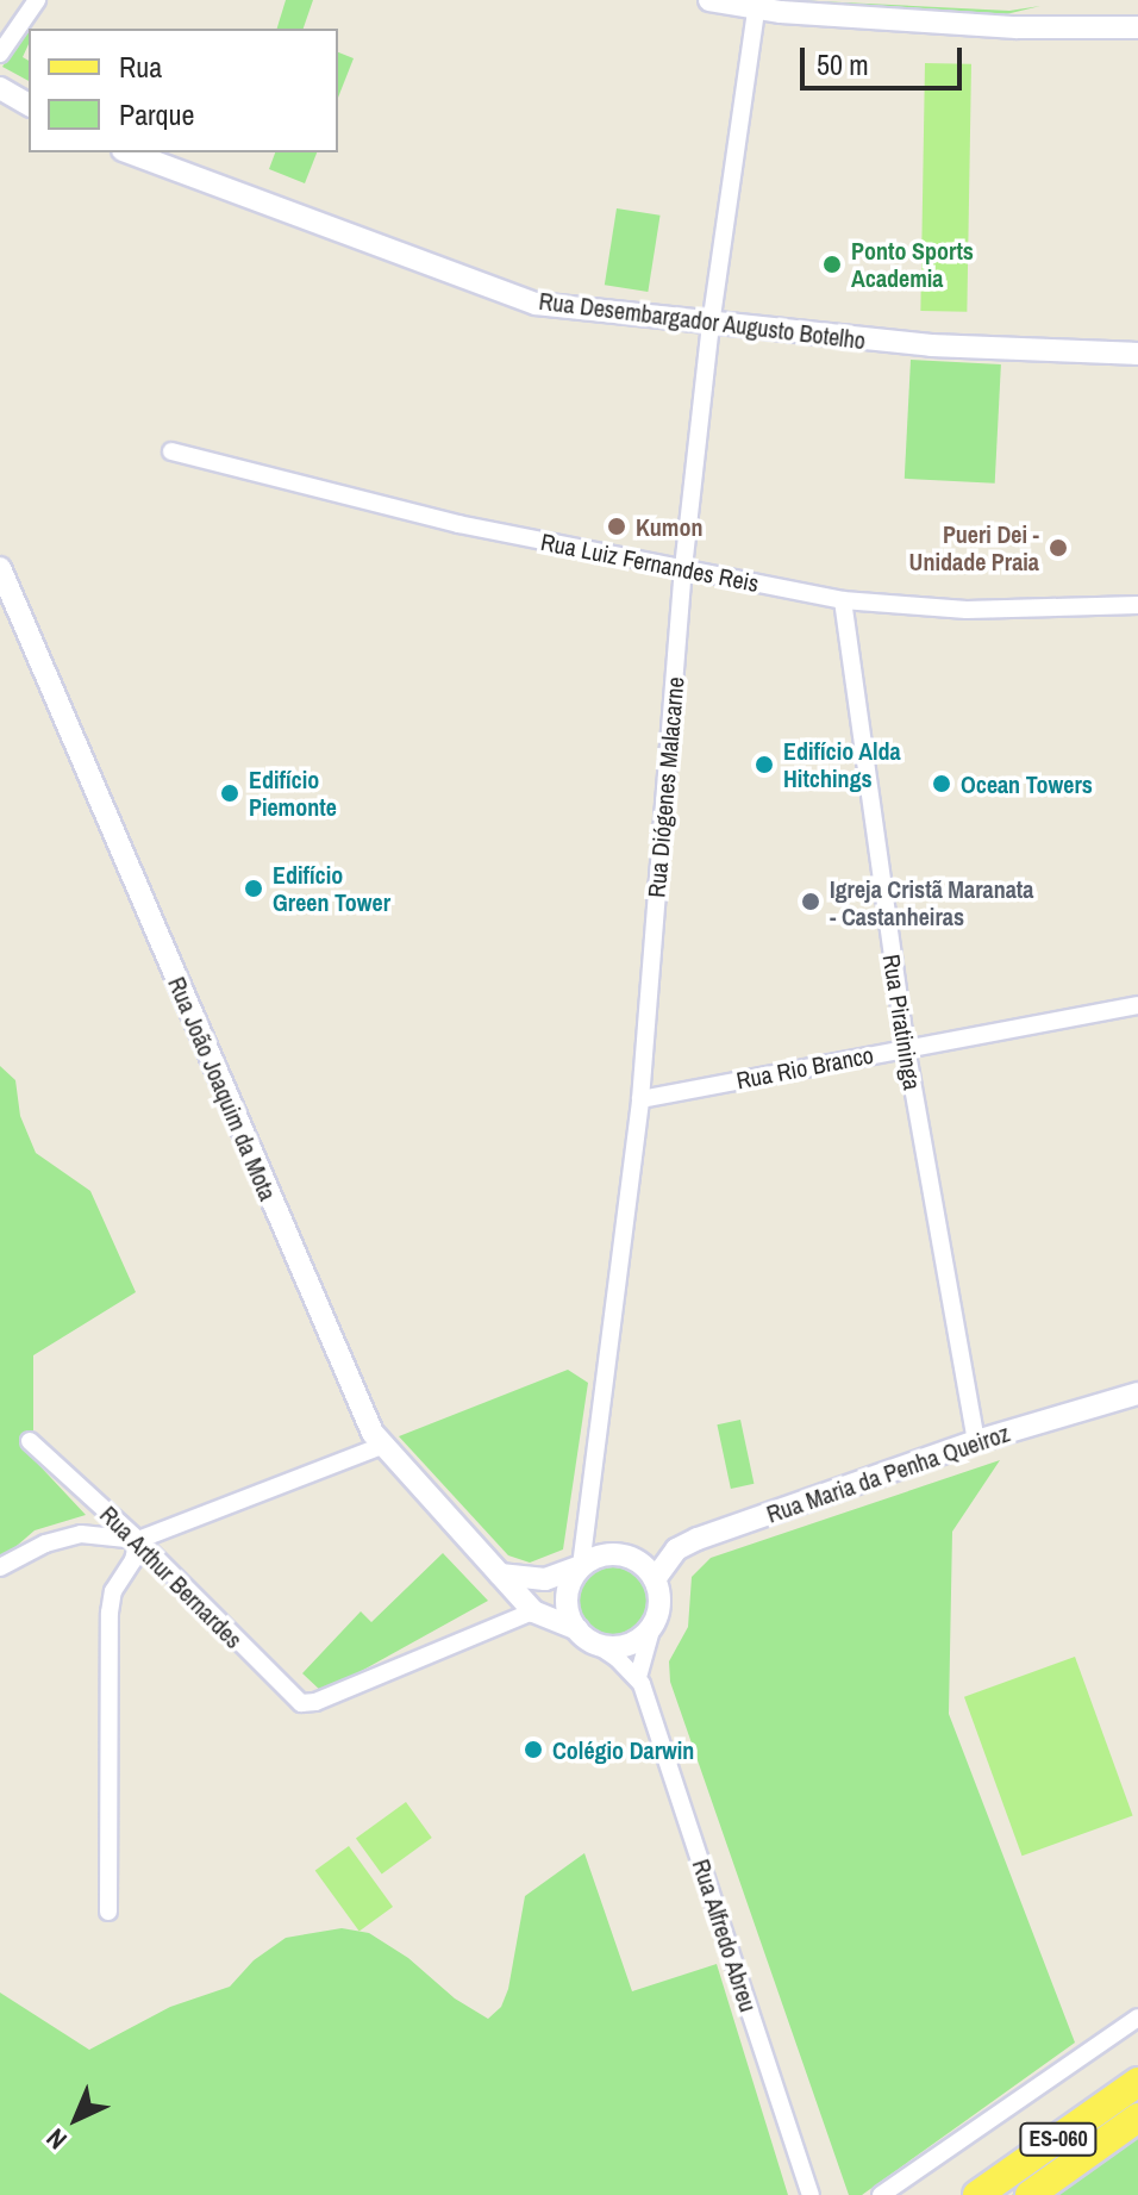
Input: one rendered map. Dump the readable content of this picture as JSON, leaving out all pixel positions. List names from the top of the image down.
{
  "streets": {
    "main road": ["ES-060"],
    "street": [
      "Rua Desembargador Augusto Botelho",
      "Rua Luiz Fernandes Reis",
      "Rua Diógenes Malacarne",
      "Rua Piratininga",
      "Rua Rio Branco",
      "Rua João Joaquim da Mota",
      "Rua Maria da Penha Queiroz",
      "Rua Arthur Bernardes",
      "Rua Alfredo Abreu"
    ]
  },
  "crossings": [
    ["Rua Desembargador Augusto Botelho", "Rua Diógenes Malacarne"],
    ["Rua Luiz Fernandes Reis", "Rua Diógenes Malacarne"],
    ["Rua Luiz Fernandes Reis", "Rua Piratininga"],
    ["Rua Diógenes Malacarne", "Rua Rio Branco"],
    ["Rua Diógenes Malacarne", "Rua Maria da Penha Queiroz"],
    ["Rua Piratininga", "Rua Rio Branco"],
    ["Rua Piratininga", "Rua Maria da Penha Queiroz"]
  ],
  "places": [
    "Ponto Sports Academia",
    "Kumon",
    "Pueri Dei - Unidade Praia",
    "Edifício Alda Hitchings",
    "Ocean Towers",
    "Edifício Piemonte",
    "Edifício Green Tower",
    "Igreja Cristã Maranata - Castanheiras",
    "Colégio Darwin"
  ],
  "legend": ["Rua", "Parque"],
  "scale_bar": "50 m",
  "north": "bottom left"
}
